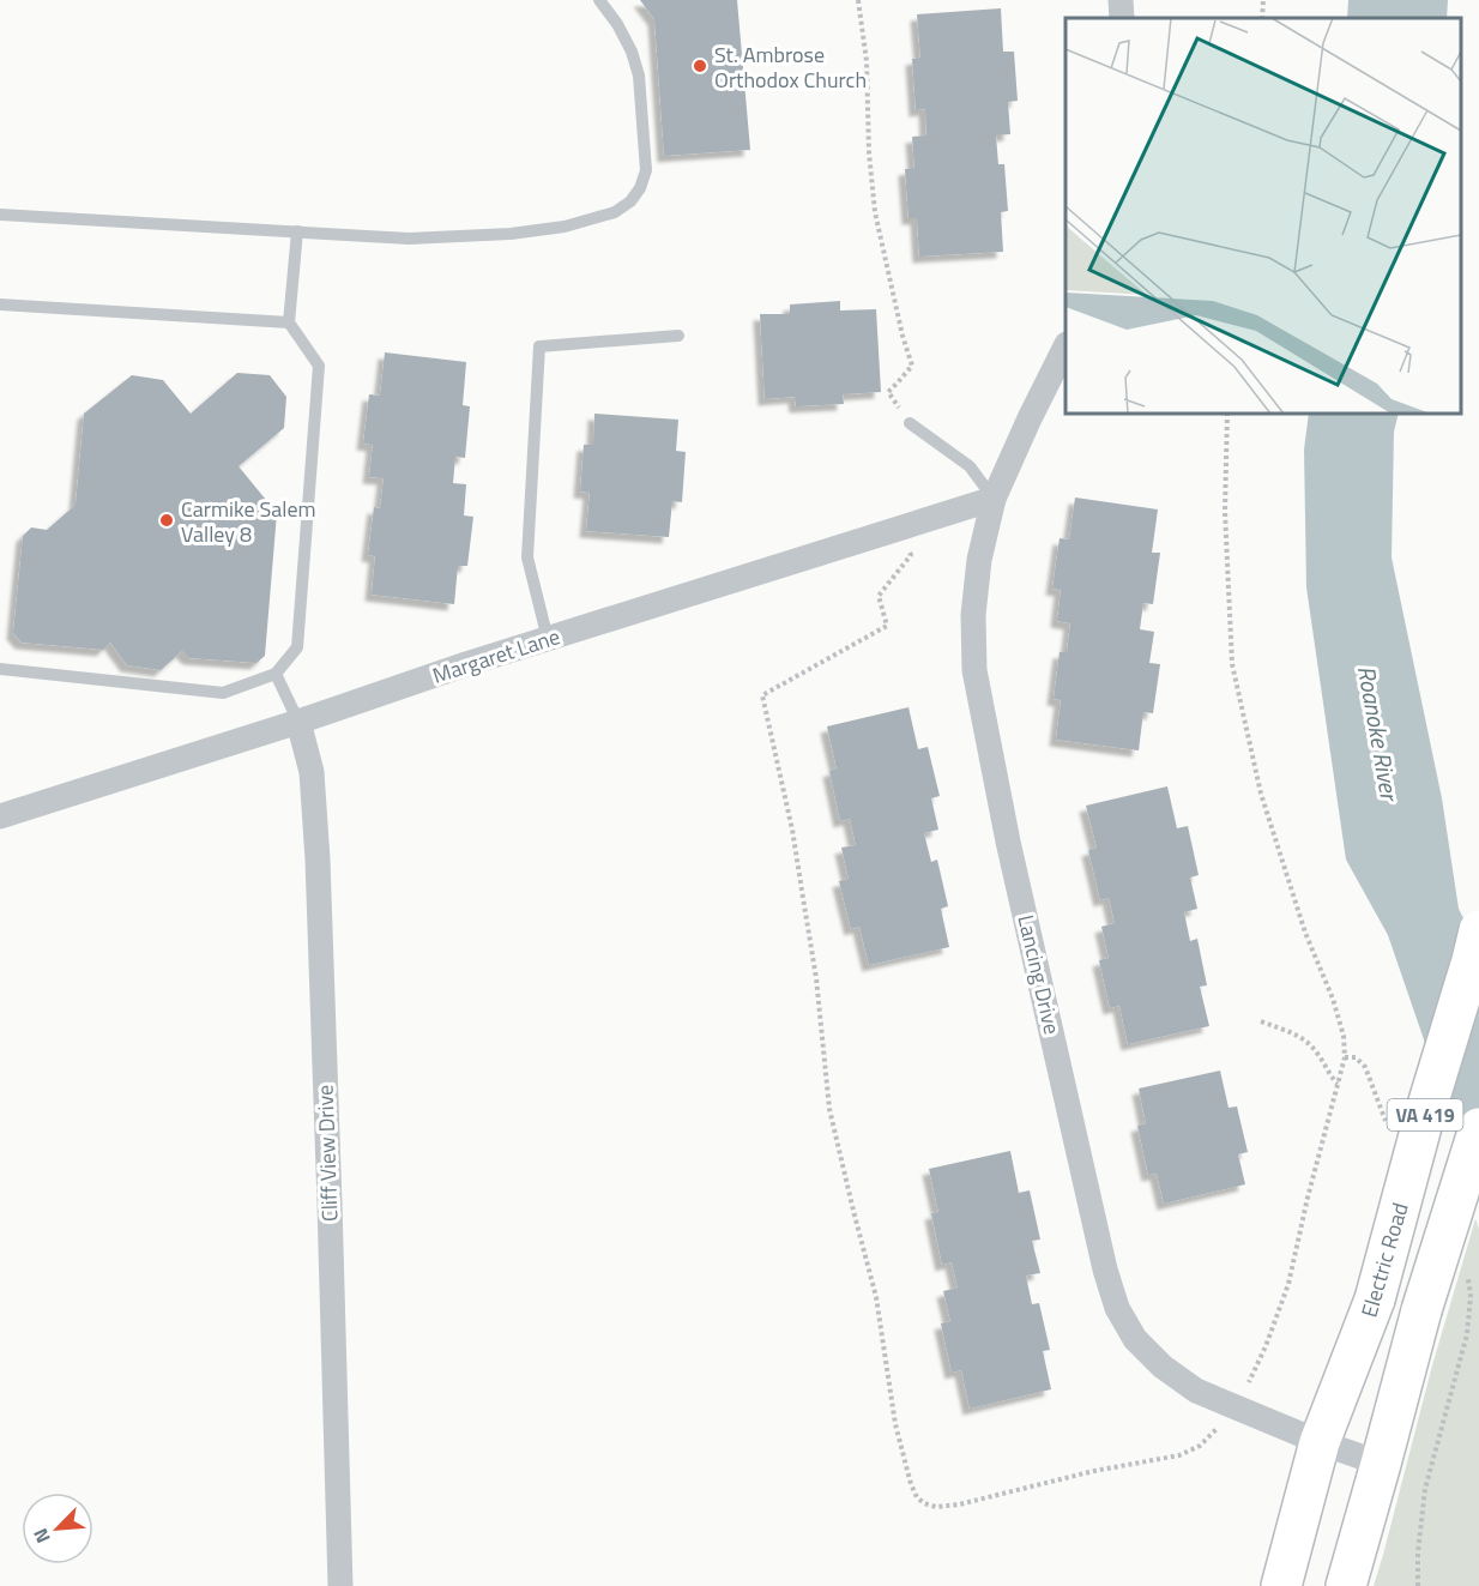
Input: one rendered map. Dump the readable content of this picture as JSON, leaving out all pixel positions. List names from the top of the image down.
{
  "streets": {
    "main road": ["VA 419", "Electric Road"],
    "street": ["Margaret Lane", "Lancing Drive", "Cliff View Drive"]
  },
  "crossings": [
    ["Margaret Lane", "Lancing Drive"],
    ["Margaret Lane", "Cliff View Drive"],
    ["Lancing Drive", "VA 419"],
    ["Lancing Drive", "Electric Road"]
  ],
  "water": ["Roanoke River"],
  "places": ["St. Ambrose Orthodox Church", "Carmike Salem Valley 8"],
  "north": "bottom left"
}
